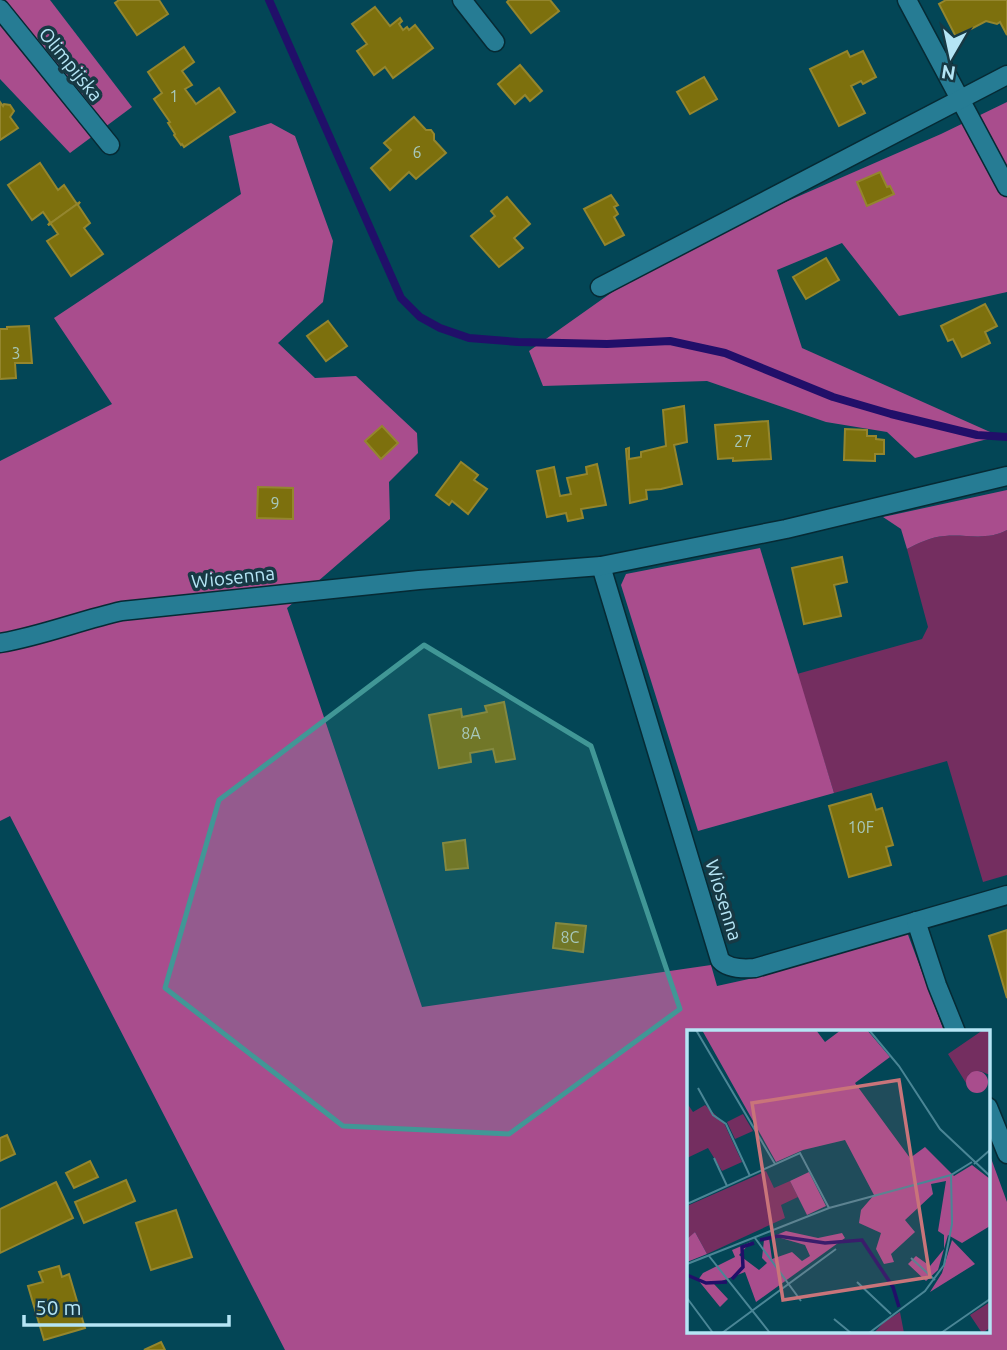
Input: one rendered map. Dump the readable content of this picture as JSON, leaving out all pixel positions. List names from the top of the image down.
{
  "streets": {
    "street": ["Olimpijska", "Wiosenna"]
  },
  "house_numbers": [
    "1",
    "6",
    "3",
    "27",
    "9",
    "8A",
    "10F",
    "8C"
  ],
  "scale_bar": "50 m",
  "north": "bottom"
}
